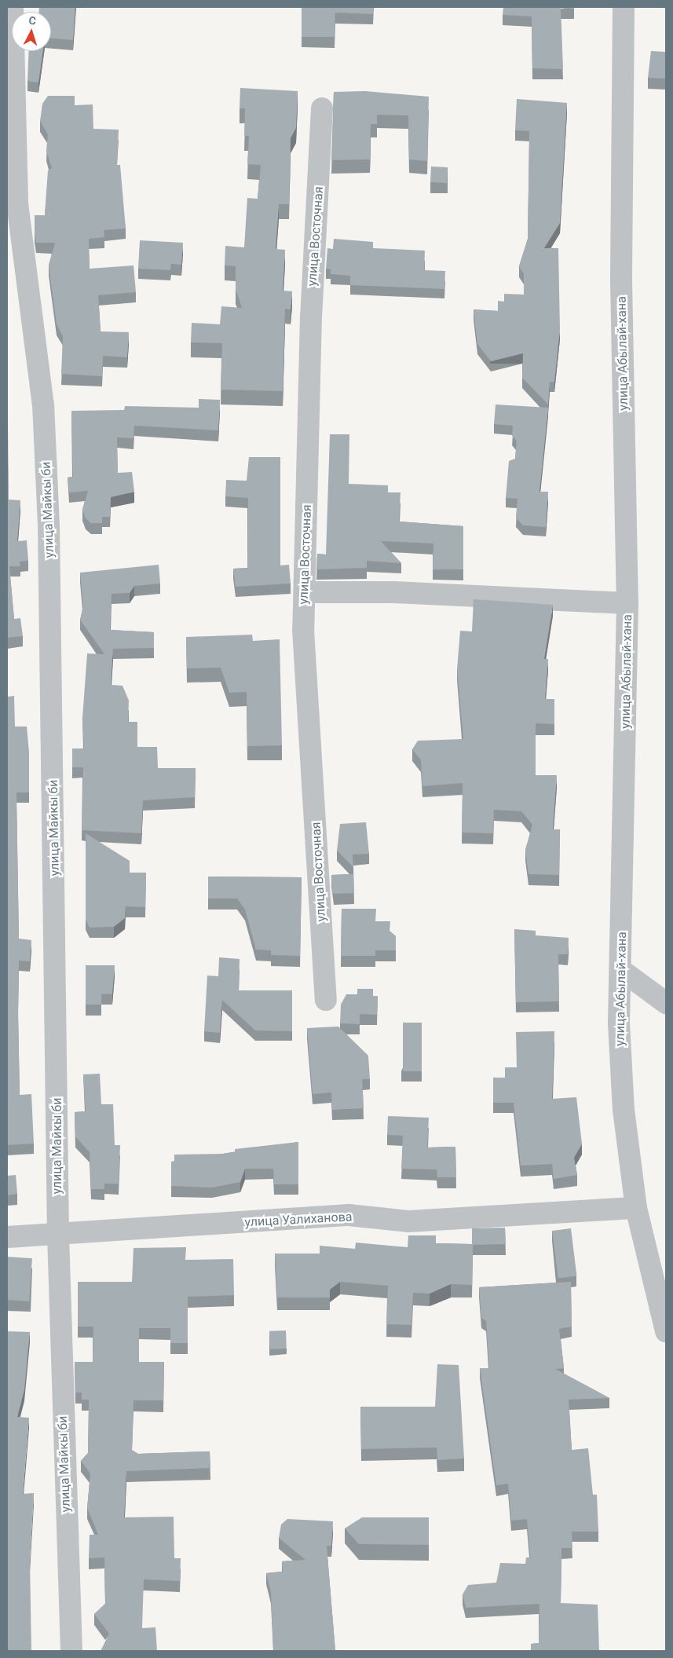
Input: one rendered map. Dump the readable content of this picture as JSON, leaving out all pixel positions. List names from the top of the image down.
{
  "streets": {
    "street": [
      "улица Восточная",
      "улица Абылай-хана",
      "улица Майкы би",
      "улица Уалиханова"
    ]
  },
  "crossings": [
    ["улица Абылай-хана", "улица Уалиханова"],
    ["улица Майкы би", "улица Уалиханова"]
  ],
  "north": "top"
}
